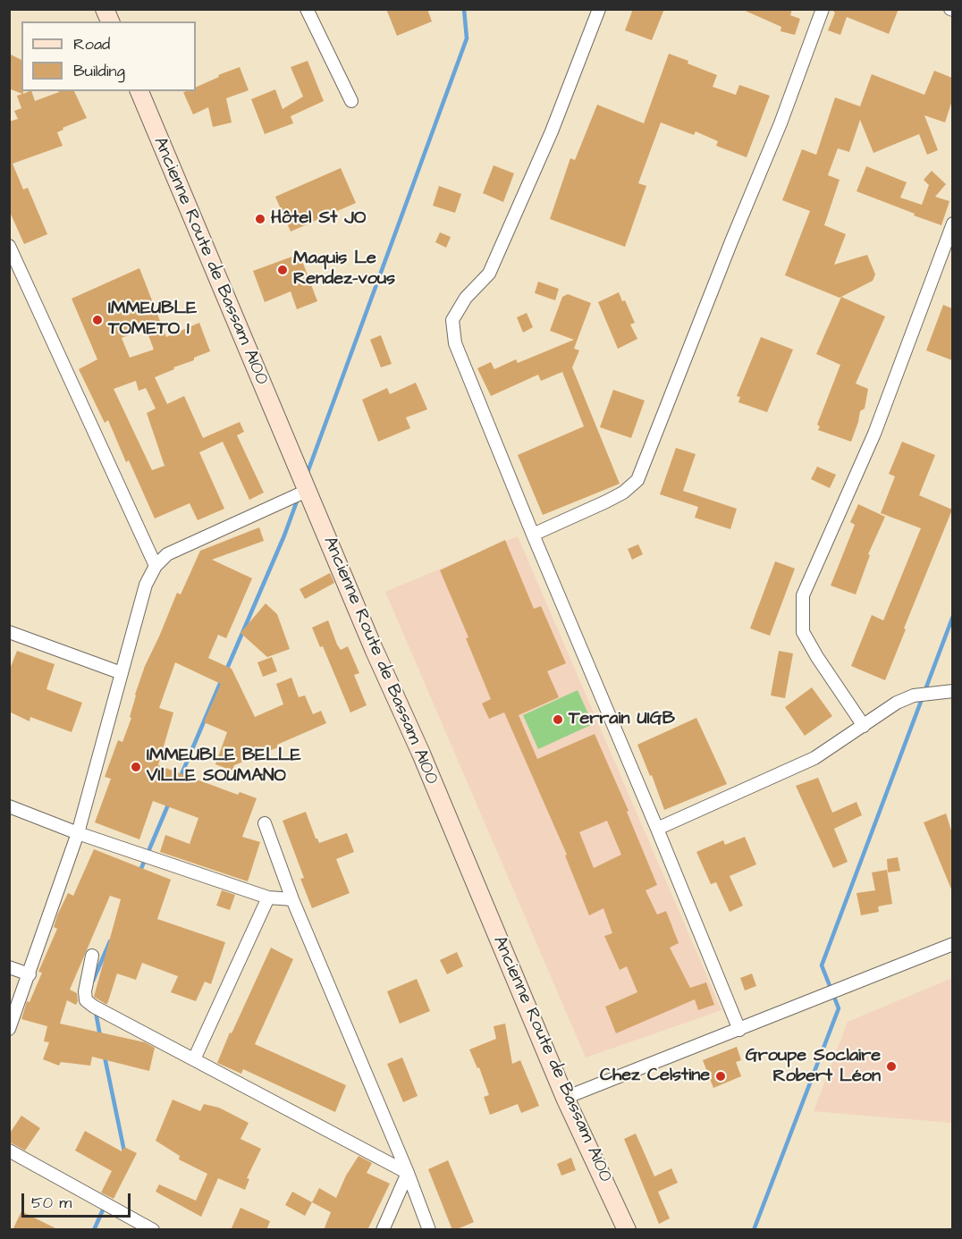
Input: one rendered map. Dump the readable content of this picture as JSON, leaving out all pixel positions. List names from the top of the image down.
{
  "streets": {
    "main road": ["Ancienne Route de Bassam A100"]
  },
  "places": [
    "Hôtel St JO",
    "Maquis Le Rendez-vous",
    "IMMEUBLE TOMETO 1",
    "Terrain UIGB",
    "IMMEUBLE BELLE VILLE SOUMANO",
    "Groupe Soclaire Robert Léon",
    "Chez Celstine"
  ],
  "legend": ["Road", "Building"],
  "scale_bar": "50 m"
}
